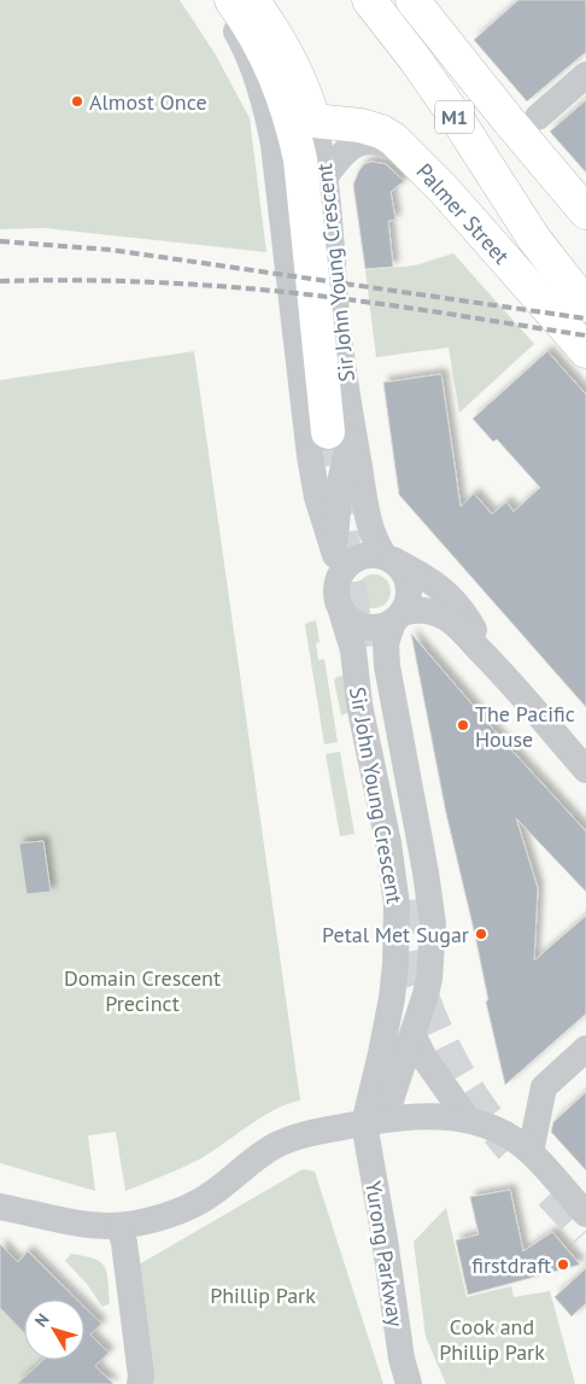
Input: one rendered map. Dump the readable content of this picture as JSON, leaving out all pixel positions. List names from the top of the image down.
{
  "streets": {
    "main road": ["M1", "Palmer Street", "Sir John Young Crescent"],
    "street": ["Yurong Parkway"]
  },
  "crossings": [
    ["Palmer Street", "Sir John Young Crescent"],
    ["Sir John Young Crescent", "Yurong Parkway"]
  ],
  "parks": ["Domain Crescent Precinct", "Phillip Park", "Cook and Phillip Park"],
  "places": [
    "Almost Once",
    "The Pacific House",
    "Petal Met Sugar",
    "firstdraft"
  ],
  "north": "top left"
}
